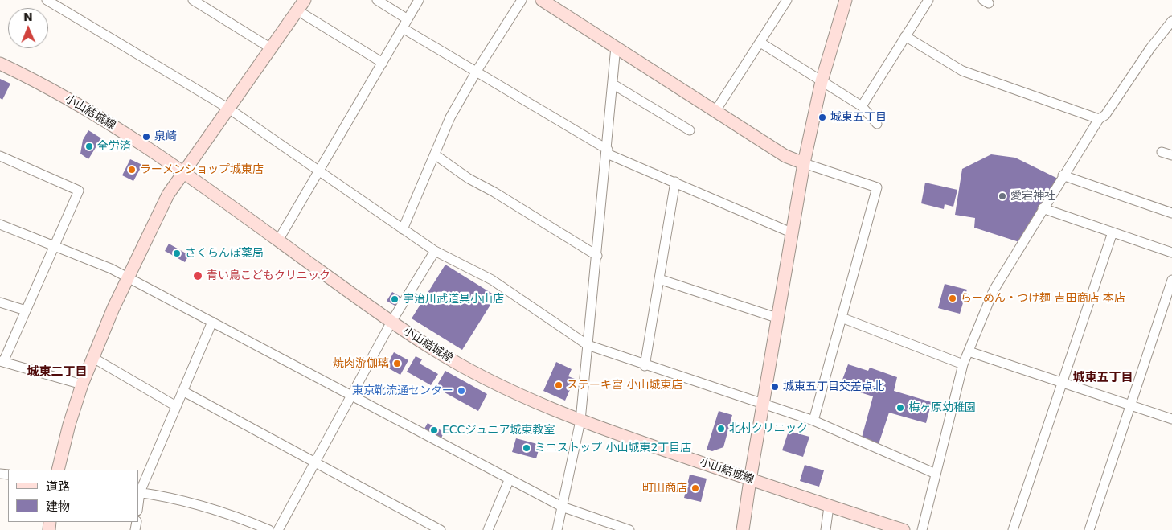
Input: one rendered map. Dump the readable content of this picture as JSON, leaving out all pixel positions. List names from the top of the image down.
{
  "streets": {
    "street": ["小山結城線"]
  },
  "districts": ["城東二丁目", "城東五丁目"],
  "places": [
    "城東五丁目",
    "泉崎",
    "全労済",
    "ラーメンショップ城東店",
    "愛宕神社",
    "さくらんぼ薬局",
    "青い鳥こどもクリニック",
    "らーめん・つけ麺 吉田商店 本店",
    "宇治川武道具小山店",
    "焼肉游伽璃",
    "ステーキ宮 小山城東店",
    "城東五丁目交差点北",
    "東京靴流通センター",
    "梅ヶ原幼稚園",
    "北村クリニック",
    "ECCジュニア城東教室",
    "ミニストップ 小山城東2丁目店",
    "町田商店"
  ],
  "legend": ["道路", "建物"],
  "north": "top"
}
